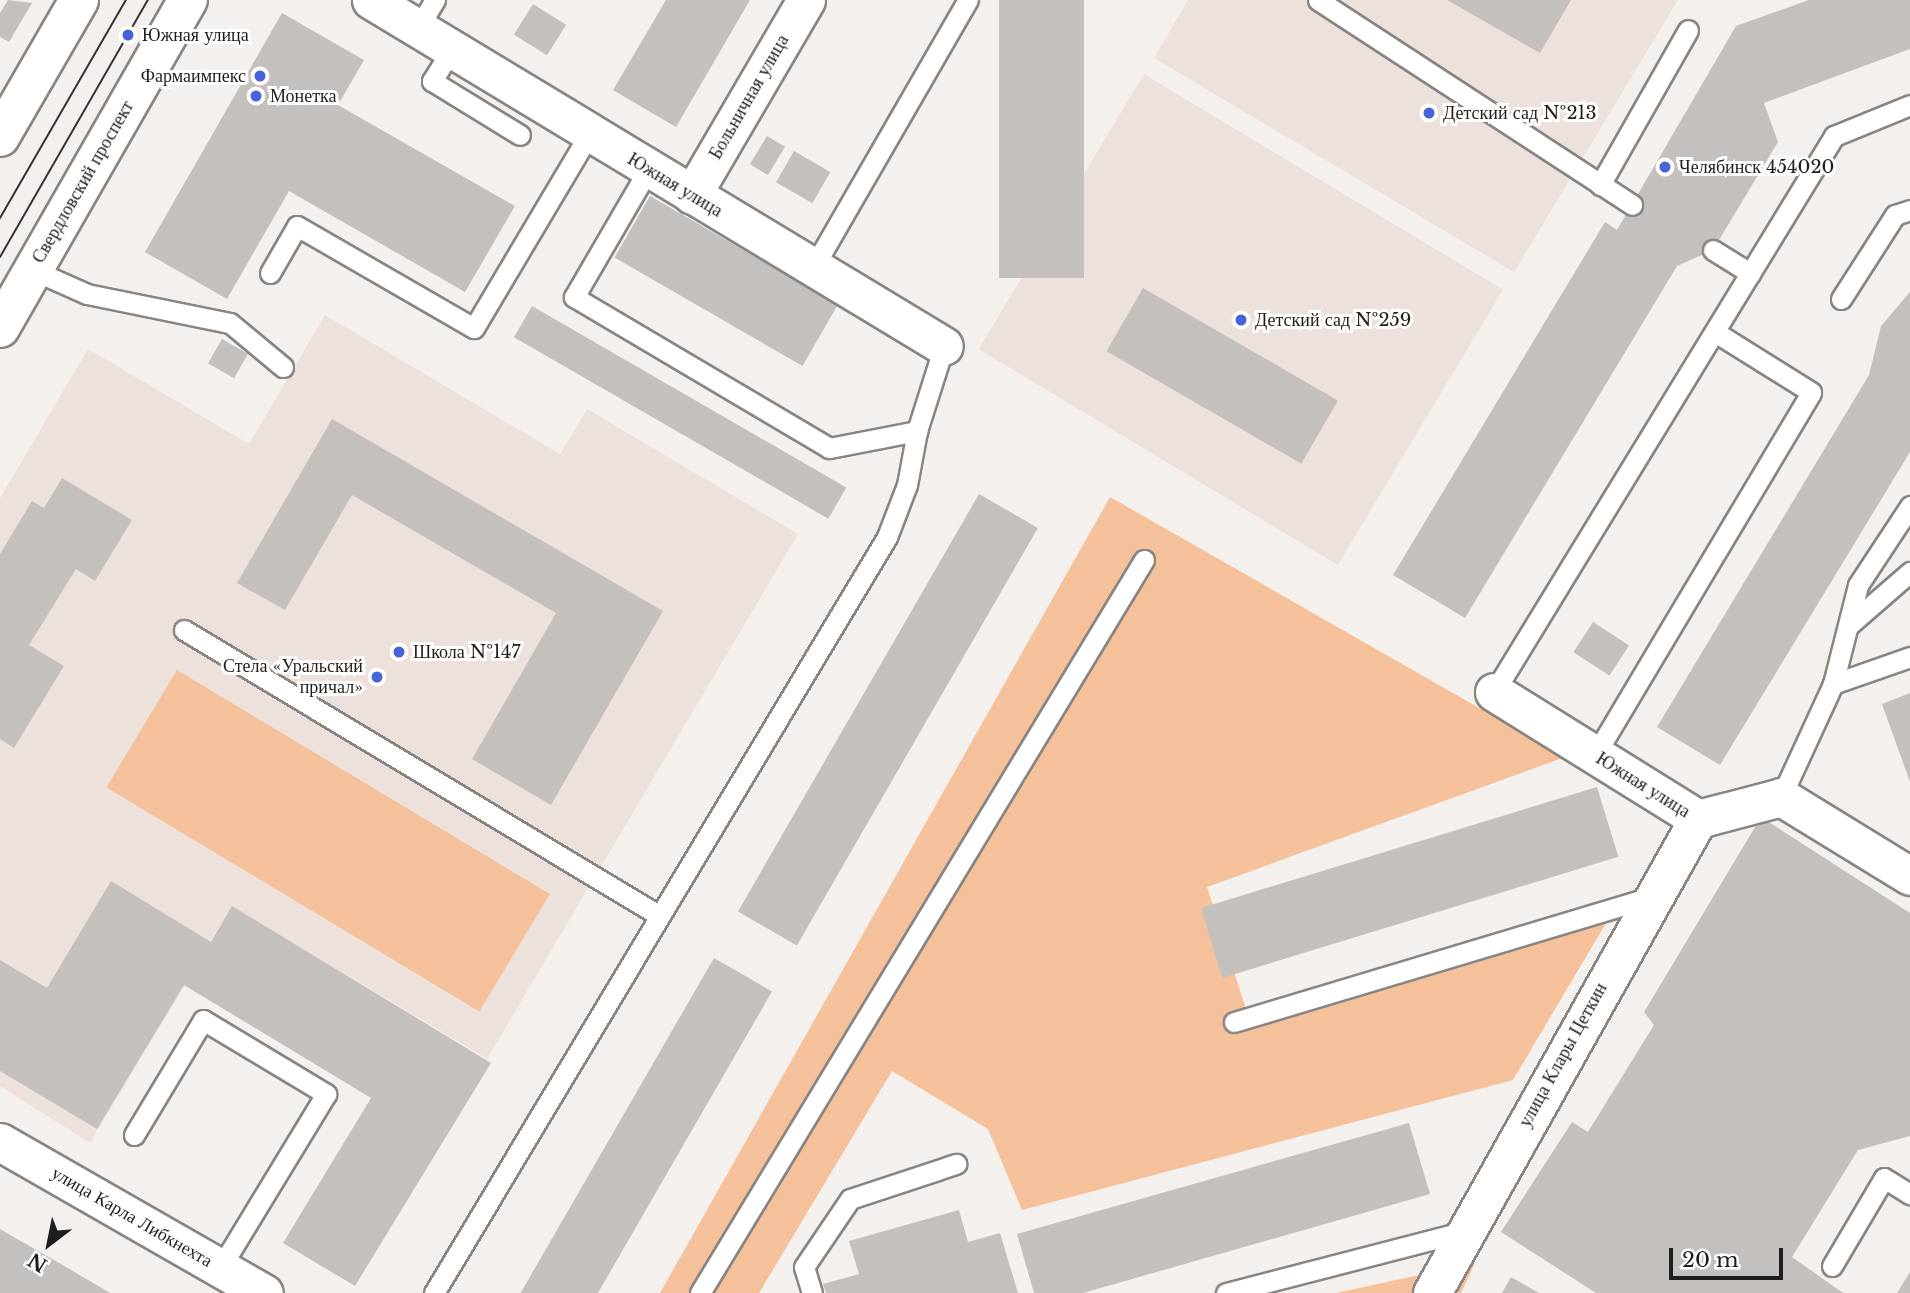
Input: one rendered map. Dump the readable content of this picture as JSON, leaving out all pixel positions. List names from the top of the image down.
{
  "streets": {
    "main road": ["Свердловский проспект"],
    "street": [
      "Больничная улица",
      "Южная улица",
      "улица Клары Цеткин",
      "улица Карла Либкнехта"
    ]
  },
  "crossings": [
    ["Больничная улица", "Южная улица"],
    ["Южная улица", "улица Клары Цеткин"]
  ],
  "places": [
    "Южная улица",
    "Фармаимпекс",
    "Монетка",
    "Детский сад №213",
    "Челябинск 454020",
    "Детский сад №259",
    "Школа №147",
    "Стела «Уральский причал»"
  ],
  "scale_bar": "20 m",
  "north": "bottom left"
}
